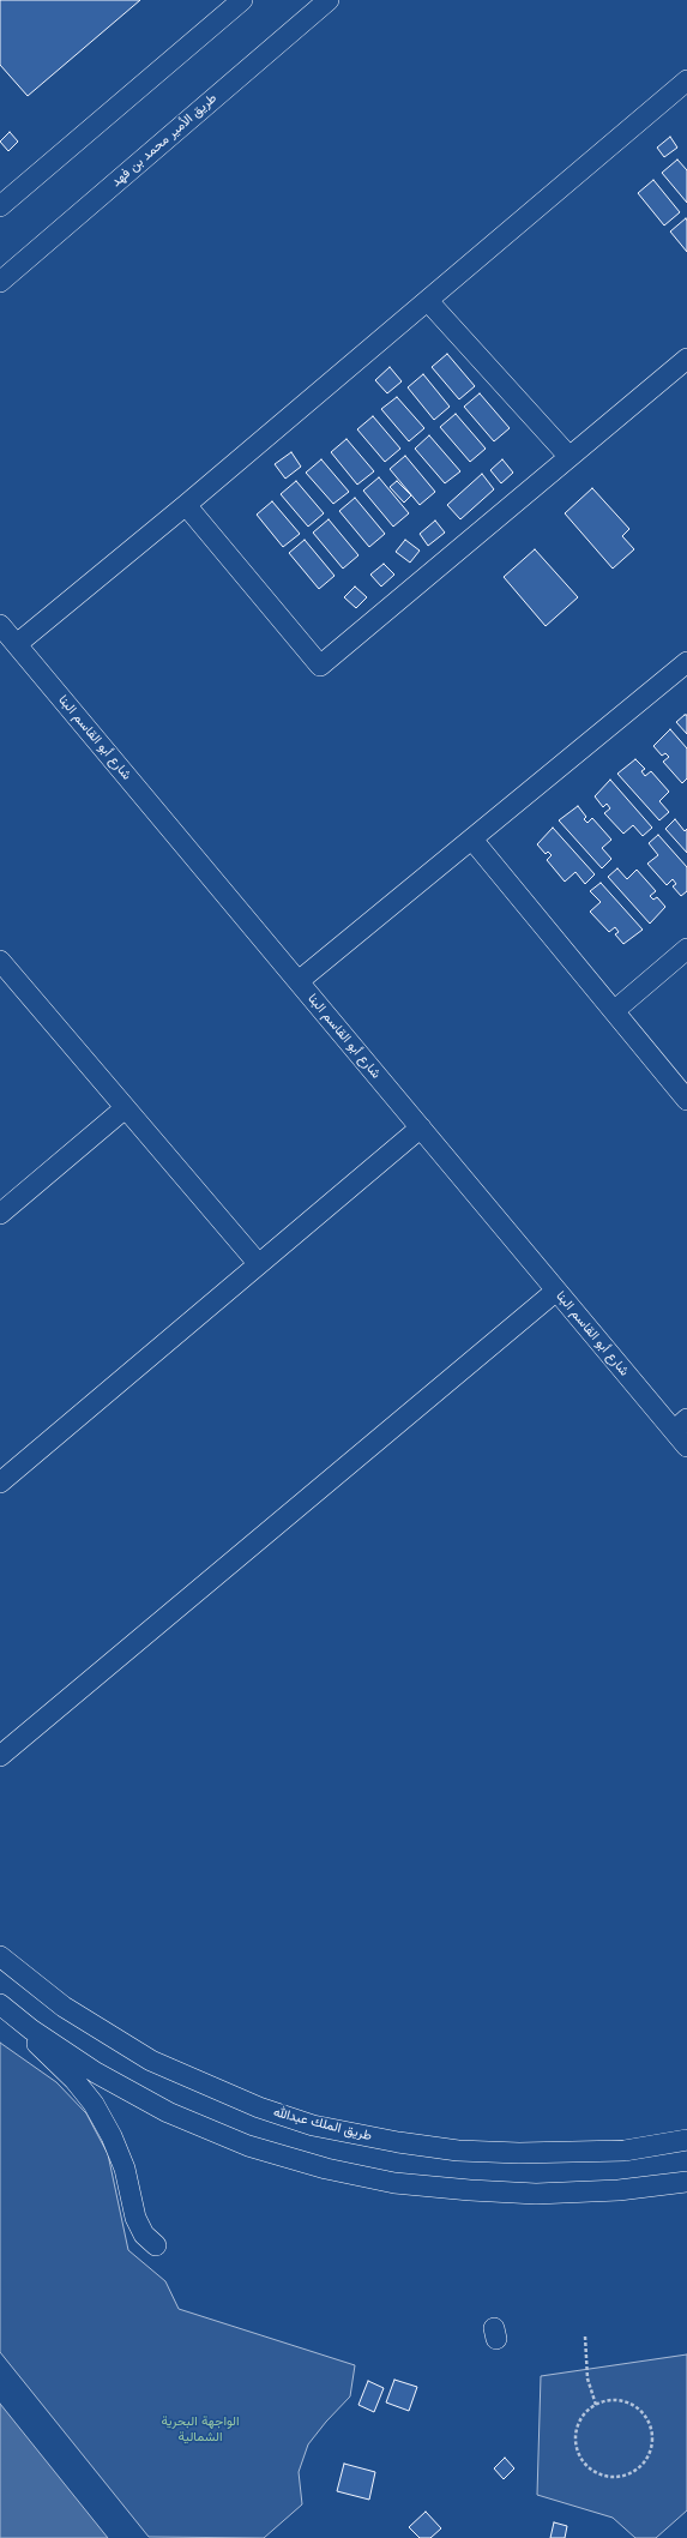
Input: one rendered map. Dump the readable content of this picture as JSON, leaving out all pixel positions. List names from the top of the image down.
{
  "streets": {
    "street": ["طريق الأمير محمد بن فهد", "شارع أبو القاسم البنا", "طريق الملك عبدالله"]
  },
  "parks": ["الواجهة البحرية الشمالية"]
}
